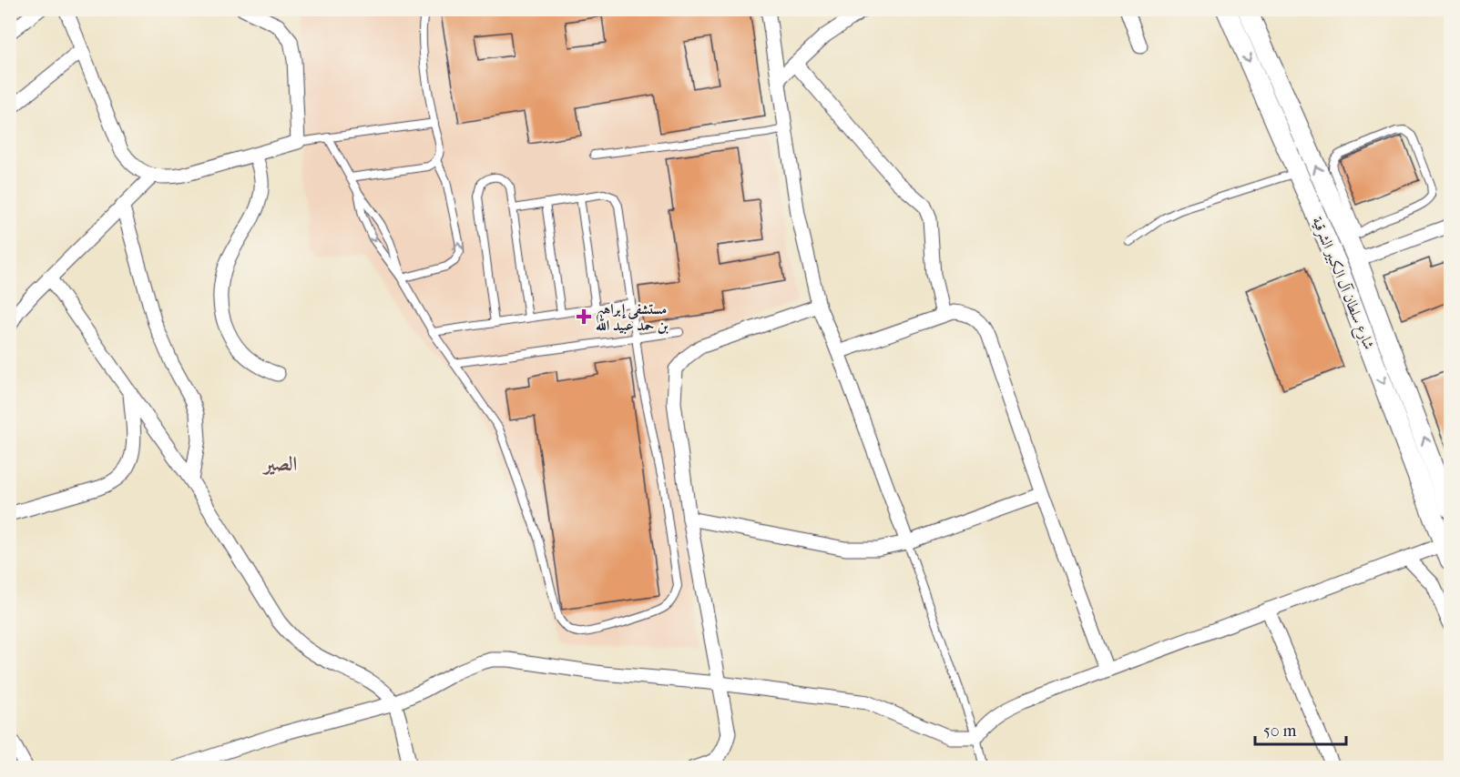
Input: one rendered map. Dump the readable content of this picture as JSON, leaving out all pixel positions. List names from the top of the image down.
{
  "streets": {
    "main road": ["شارع سلطان آل الكبير الشرقية"]
  },
  "districts": ["الصير"],
  "places": {
    "health": ["مستشفى إبراهيم بن حمد عبيد الله"]
  },
  "scale_bar": "50 m"
}
